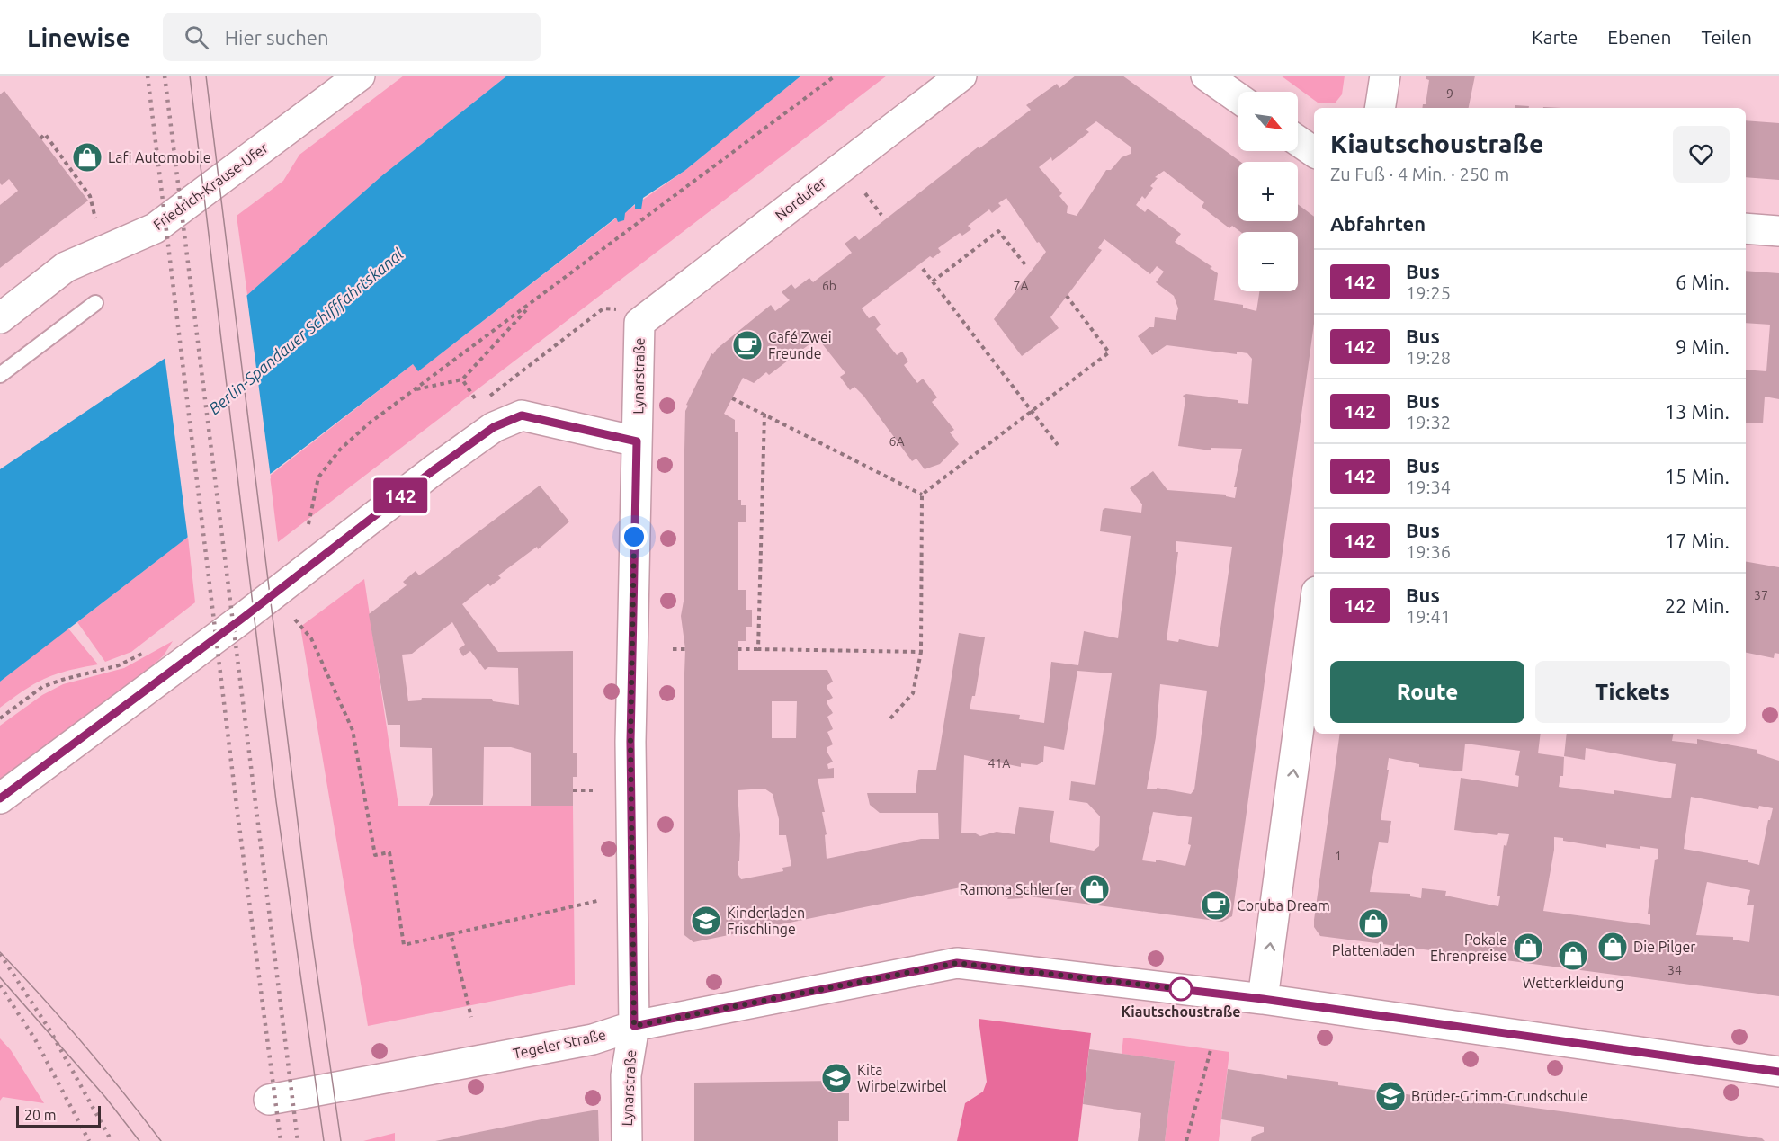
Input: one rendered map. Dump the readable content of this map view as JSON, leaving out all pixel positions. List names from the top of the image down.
{
  "streets": {
    "street": [
      "Friedrich-Krause-Ufer",
      "Nordufer",
      "Lynarstraße",
      "Tegeler Straße"
    ]
  },
  "crossings": [
    ["Nordufer", "Lynarstraße"],
    ["Lynarstraße", "Tegeler Straße"]
  ],
  "water": ["Berlin-Spandauer Schifffahrtskanal"],
  "places": {
    "shop": [
      "Lafi Automobile",
      "Ramona Schlerfer",
      "Plattenladen",
      "Die Pilger",
      "Pokale Ehrenpreise",
      "Wetterkleidung"
    ],
    "cafe": ["Café Zwei Freunde", "Coruba Dream"],
    "school or university": ["Kinderladen Frischlinge", "Kita Wirbelzwirbel", "Brüder-Grimm-Grundschule"],
    "other": ["Kiautschoustraße"]
  },
  "lines": ["bus line 142"],
  "house_numbers": [
    "9",
    "6b",
    "7A",
    "6A",
    "37",
    "41A",
    "1",
    "34"
  ],
  "scale_bar": "20 m",
  "north": "bottom right",
  "page": {
    "header": "Linewise",
    "search": "Hier suchen",
    "nav": ["Karte", "Ebenen", "Teilen"],
    "on_map": "142",
    "map_buttons": ["+", "−"],
    "heading": [
      ["Kiautschoustraße", "Zu Fuß · 4 Min. · 250 m"],
      "Abfahrten"
    ],
    "list": [
      {
        "mark": "142",
        "name": "Bus",
        "note": "19:25",
        "value": "6 Min."
      },
      {
        "mark": "142",
        "name": "Bus",
        "note": "19:28",
        "value": "9 Min."
      },
      {
        "mark": "142",
        "name": "Bus",
        "note": "19:32",
        "value": "13 Min."
      },
      {
        "mark": "142",
        "name": "Bus",
        "note": "19:34",
        "value": "15 Min."
      },
      {
        "mark": "142",
        "name": "Bus",
        "note": "19:36",
        "value": "17 Min."
      },
      {
        "mark": "142",
        "name": "Bus",
        "note": "19:41",
        "value": "22 Min."
      }
    ],
    "buttons": ["Route", "Tickets"],
    "scale": "20 m"
  }
}
